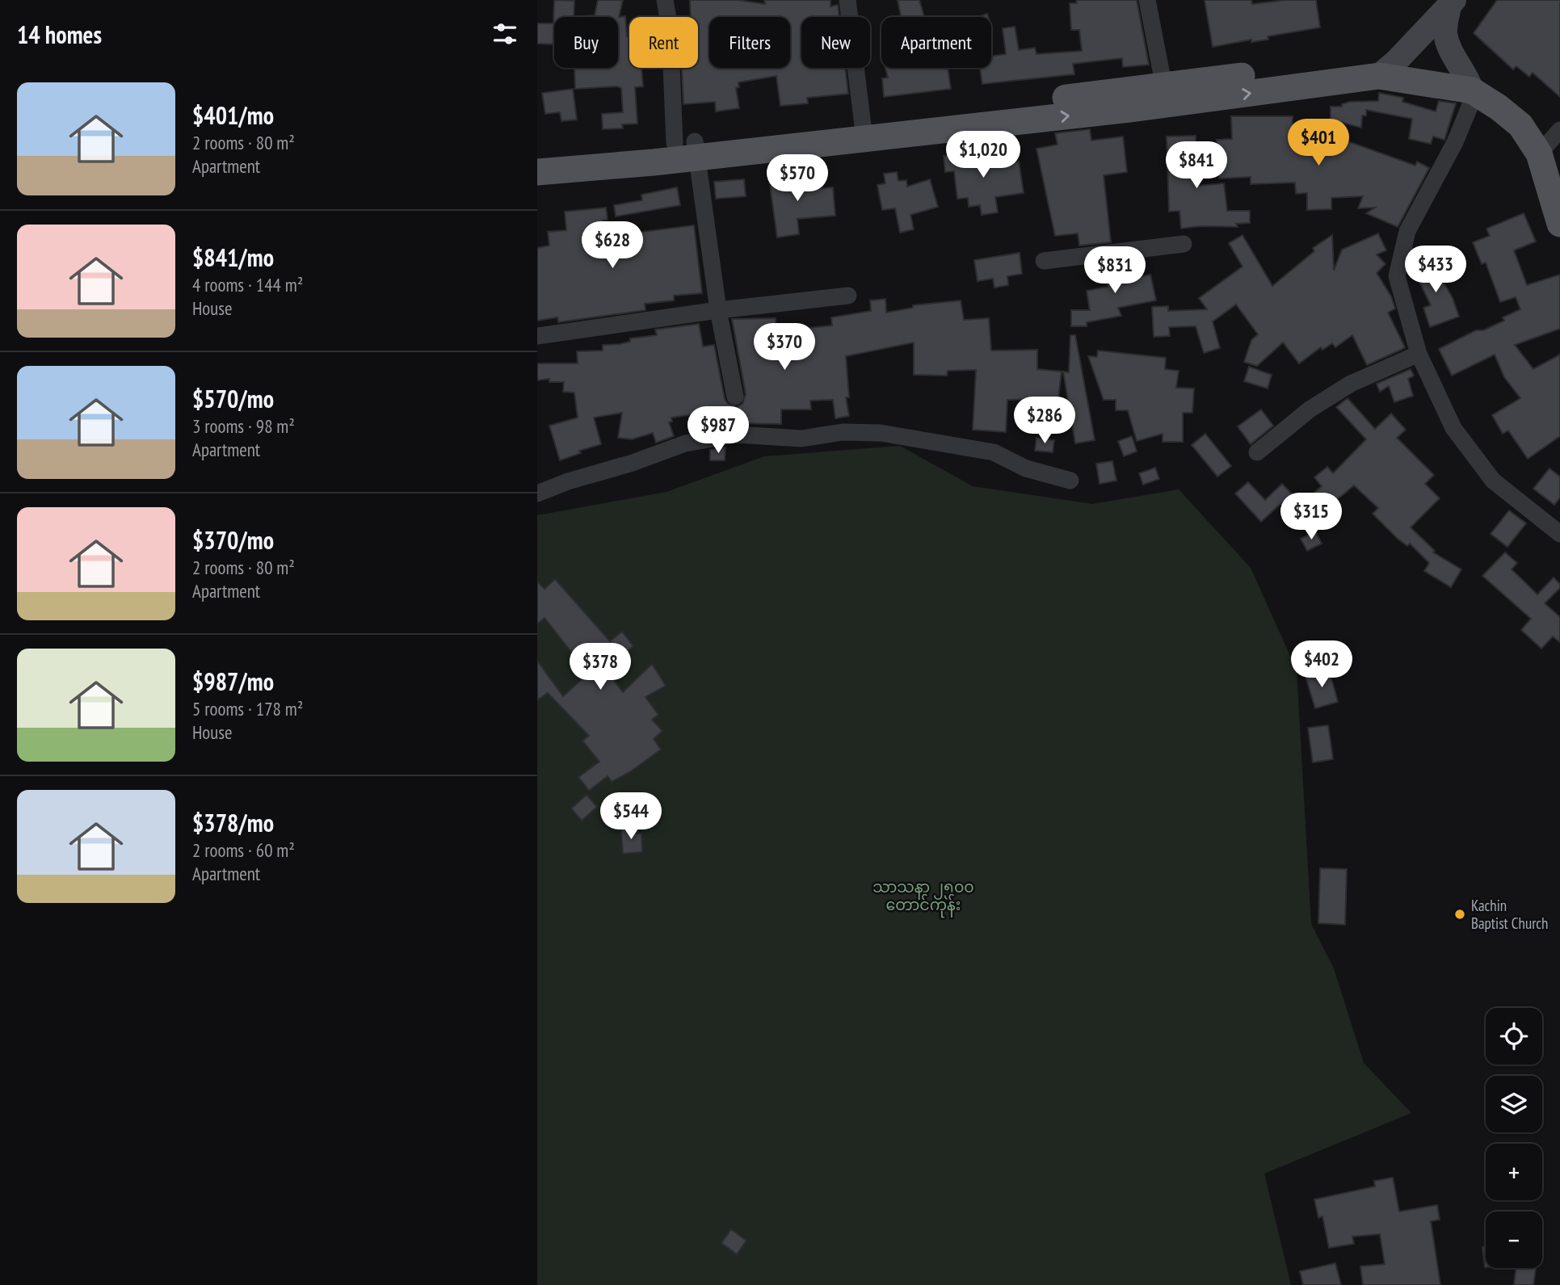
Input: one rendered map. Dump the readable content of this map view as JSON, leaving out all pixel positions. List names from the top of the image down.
{
  "parks": ["သာသနာ ၂၅၀၀ တောင်ကုန်း"],
  "places": ["Kachin Baptist Church"],
  "page": {
    "heading": "14 homes",
    "chip": [
      "Buy",
      "Rent",
      "Filters",
      "New",
      "Apartment"
    ],
    "list": [
      {
        "name": "$401/mo",
        "note": "2 rooms · 80 m² · Apartment"
      },
      {
        "name": "$841/mo",
        "note": "4 rooms · 144 m² · House"
      },
      {
        "name": "$570/mo",
        "note": "3 rooms · 98 m² · Apartment"
      },
      {
        "name": "$370/mo",
        "note": "2 rooms · 80 m² · Apartment"
      },
      {
        "name": "$987/mo",
        "note": "5 rooms · 178 m² · House"
      },
      {
        "name": "$378/mo",
        "note": "2 rooms · 60 m² · Apartment"
      }
    ],
    "price": [
      "$401",
      "$1,020",
      "$841",
      "$570",
      "$628",
      "$433",
      "$831",
      "$370",
      "$286",
      "$987",
      "$315",
      "$402",
      "$378",
      "$544"
    ],
    "map_buttons": ["+", "−"]
  }
}
